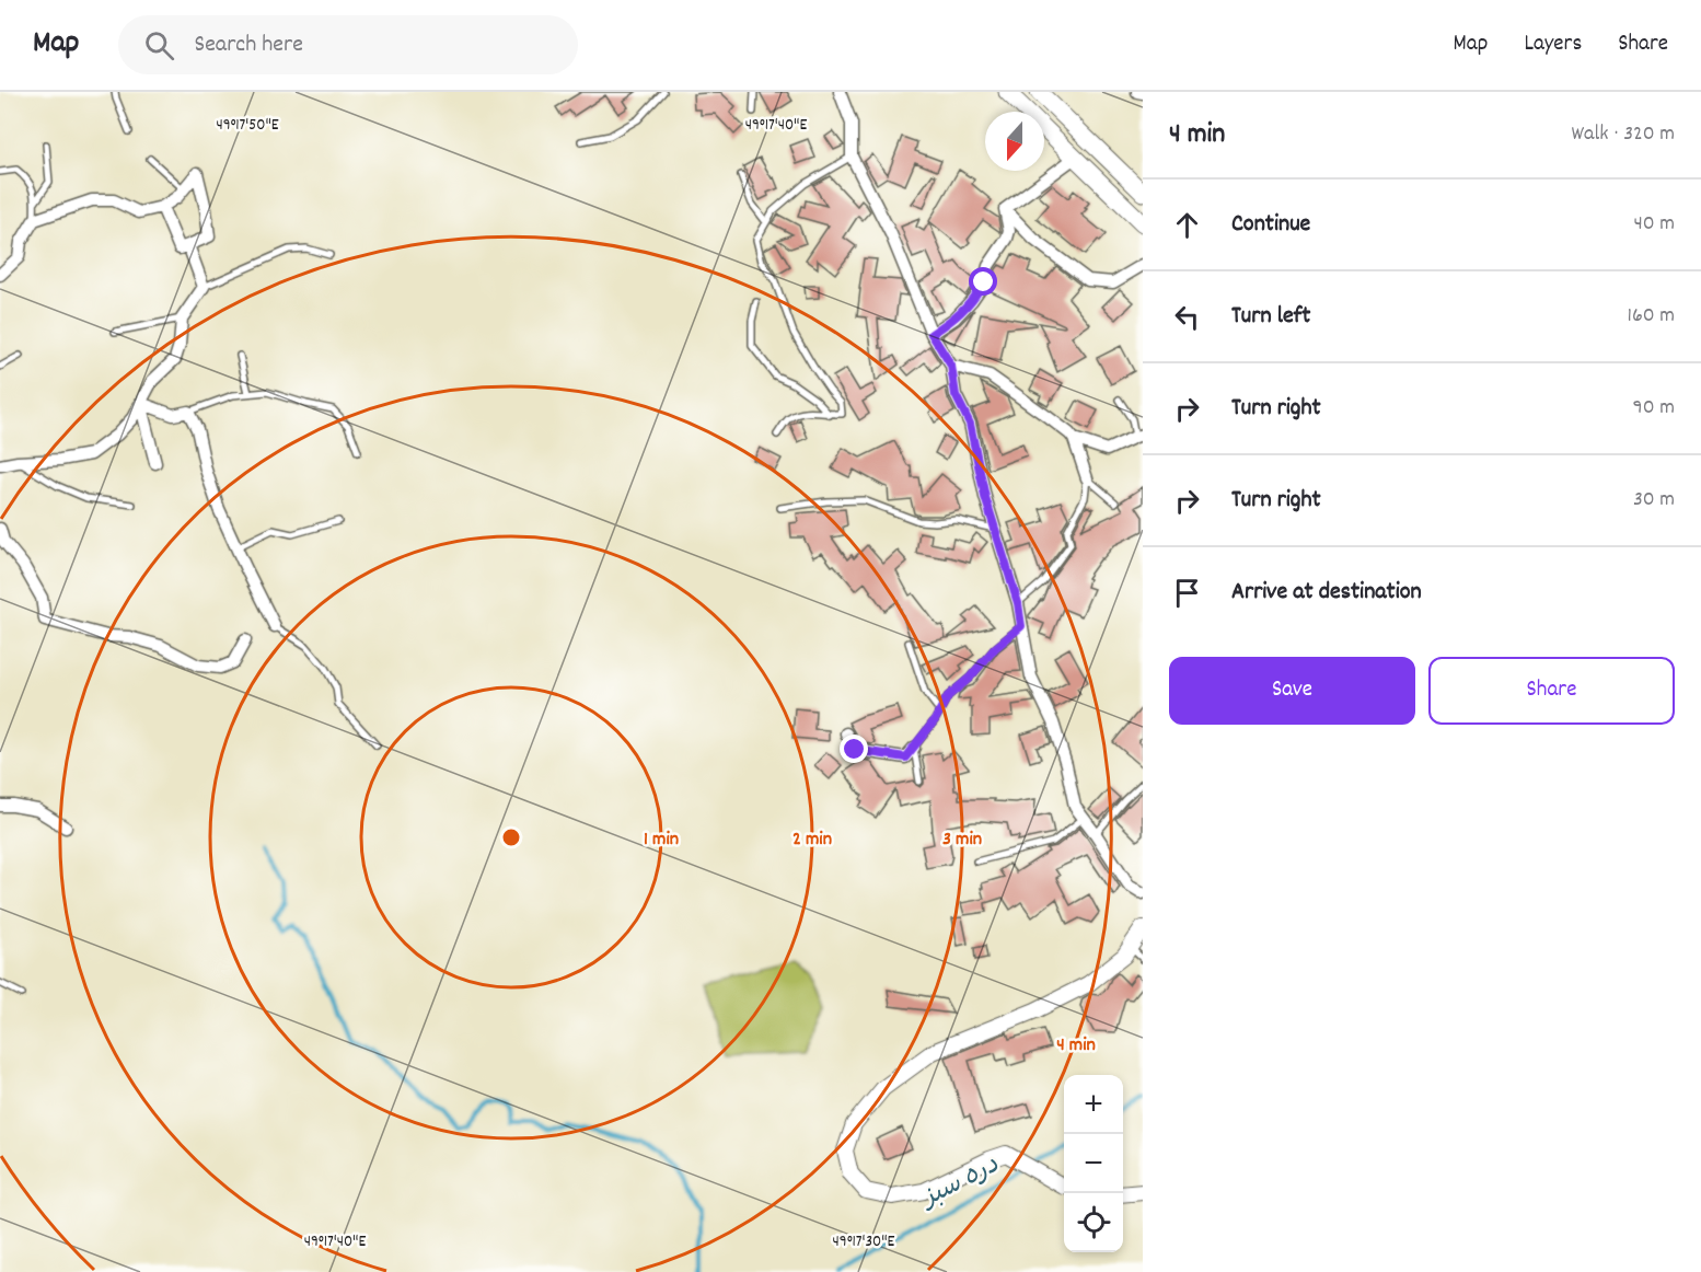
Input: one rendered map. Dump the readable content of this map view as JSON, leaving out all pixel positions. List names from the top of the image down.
{
  "water": ["دره سبز"],
  "north": "bottom",
  "page": {
    "header": "Map",
    "search": "Search here",
    "nav": ["Map", "Layers", "Share"],
    "heading": ["4 min", "Walk · 320 m"],
    "list": [
      ["Continue", "40 m"],
      ["Turn left", "160 m"],
      ["Turn right", "90 m"],
      ["Turn right", "30 m"],
      "Arrive at destination"
    ],
    "buttons": ["Save", "Share"],
    "map_buttons": ["+", "−"]
  },
  "coordinates": ["49°17'40\"E", "49°17'50\"E", "49°17'30\"E"],
  "rings": [
    "1 min",
    "2 min",
    "3 min",
    "4 min"
  ]
}
